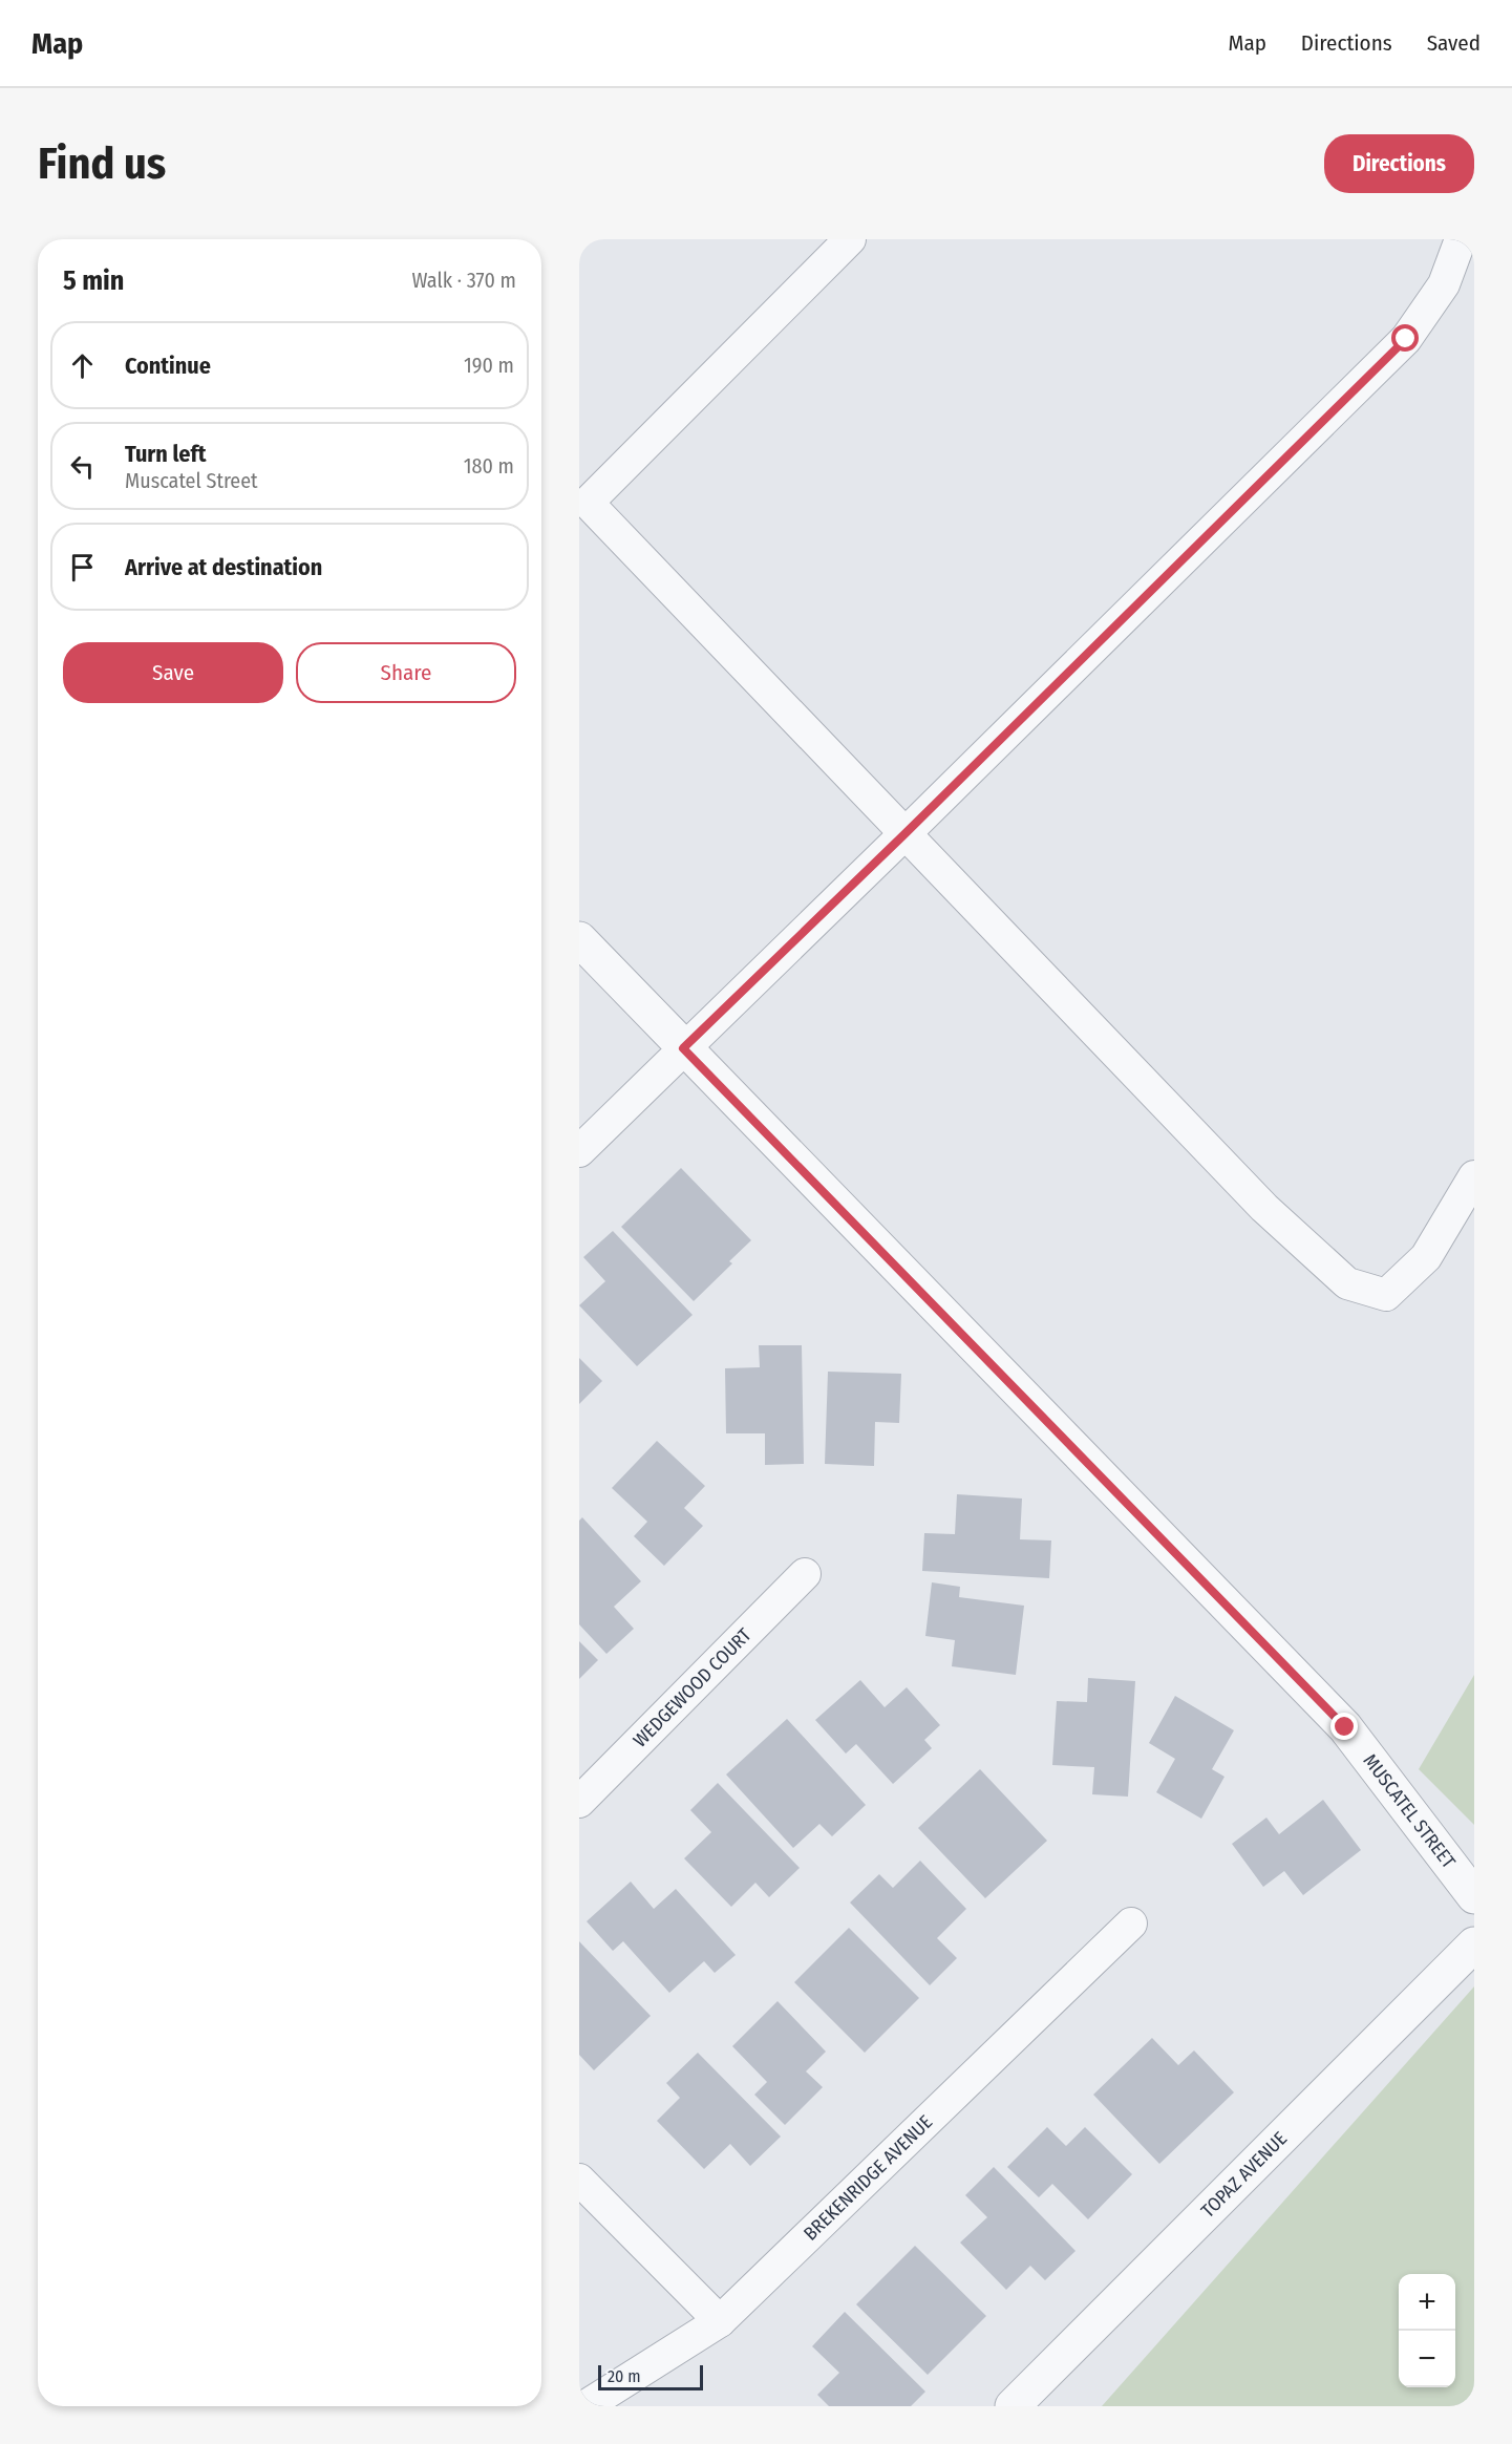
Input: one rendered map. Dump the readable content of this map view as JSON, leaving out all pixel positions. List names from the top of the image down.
{
  "streets": {
    "street": [
      "WEDGEWOOD COURT",
      "MUSCATEL STREET",
      "TOPAZ AVENUE",
      "BREKENRIDGE AVENUE"
    ]
  },
  "scale_bar": "20 m",
  "page": {
    "header": "Map",
    "nav": ["Map", "Directions", "Saved"],
    "buttons": [
      "Directions",
      ["Save", "Share"]
    ],
    "title": "Find us",
    "heading": ["5 min", "Walk · 370 m"],
    "list": [
      ["Continue", "190 m"],
      ["Turn left", "Muscatel Street", "180 m"],
      "Arrive at destination"
    ],
    "map_buttons": ["+", "−"],
    "scale": "20 m"
  }
}
